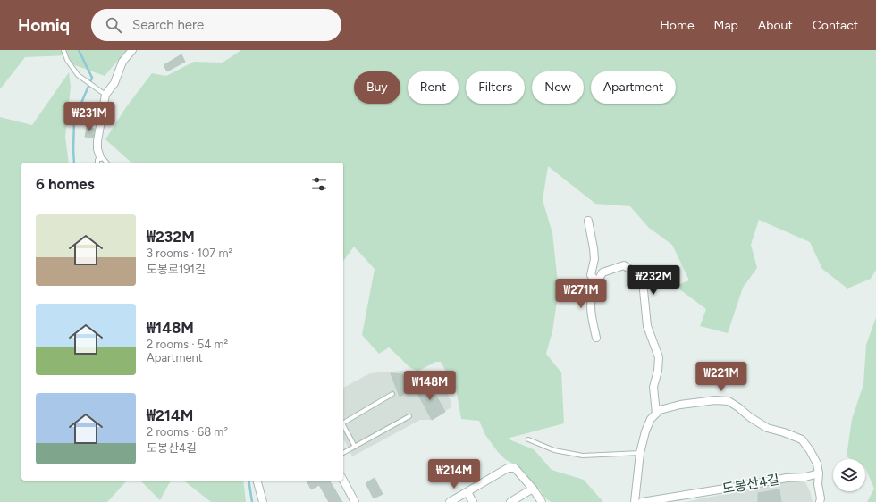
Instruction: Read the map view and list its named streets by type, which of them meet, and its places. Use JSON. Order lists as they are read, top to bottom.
{
  "streets": {
    "street": ["도봉산4길"]
  },
  "page": {
    "header": "Homiq",
    "search": "Search here",
    "nav": [
      "Home",
      "Map",
      "About",
      "Contact"
    ],
    "chip": [
      "Buy",
      "Rent",
      "Filters",
      "New",
      "Apartment"
    ],
    "price": [
      "₩231M",
      "₩232M",
      "₩271M",
      "₩221M",
      "₩148M",
      "₩214M"
    ],
    "heading": "6 homes",
    "list": [
      {
        "name": "₩232M",
        "note": "3 rooms · 107 m² · 도봉로191길"
      },
      {
        "name": "₩148M",
        "note": "2 rooms · 54 m² · Apartment"
      },
      {
        "name": "₩214M",
        "note": "2 rooms · 68 m² · 도봉산4길"
      }
    ]
  }
}
